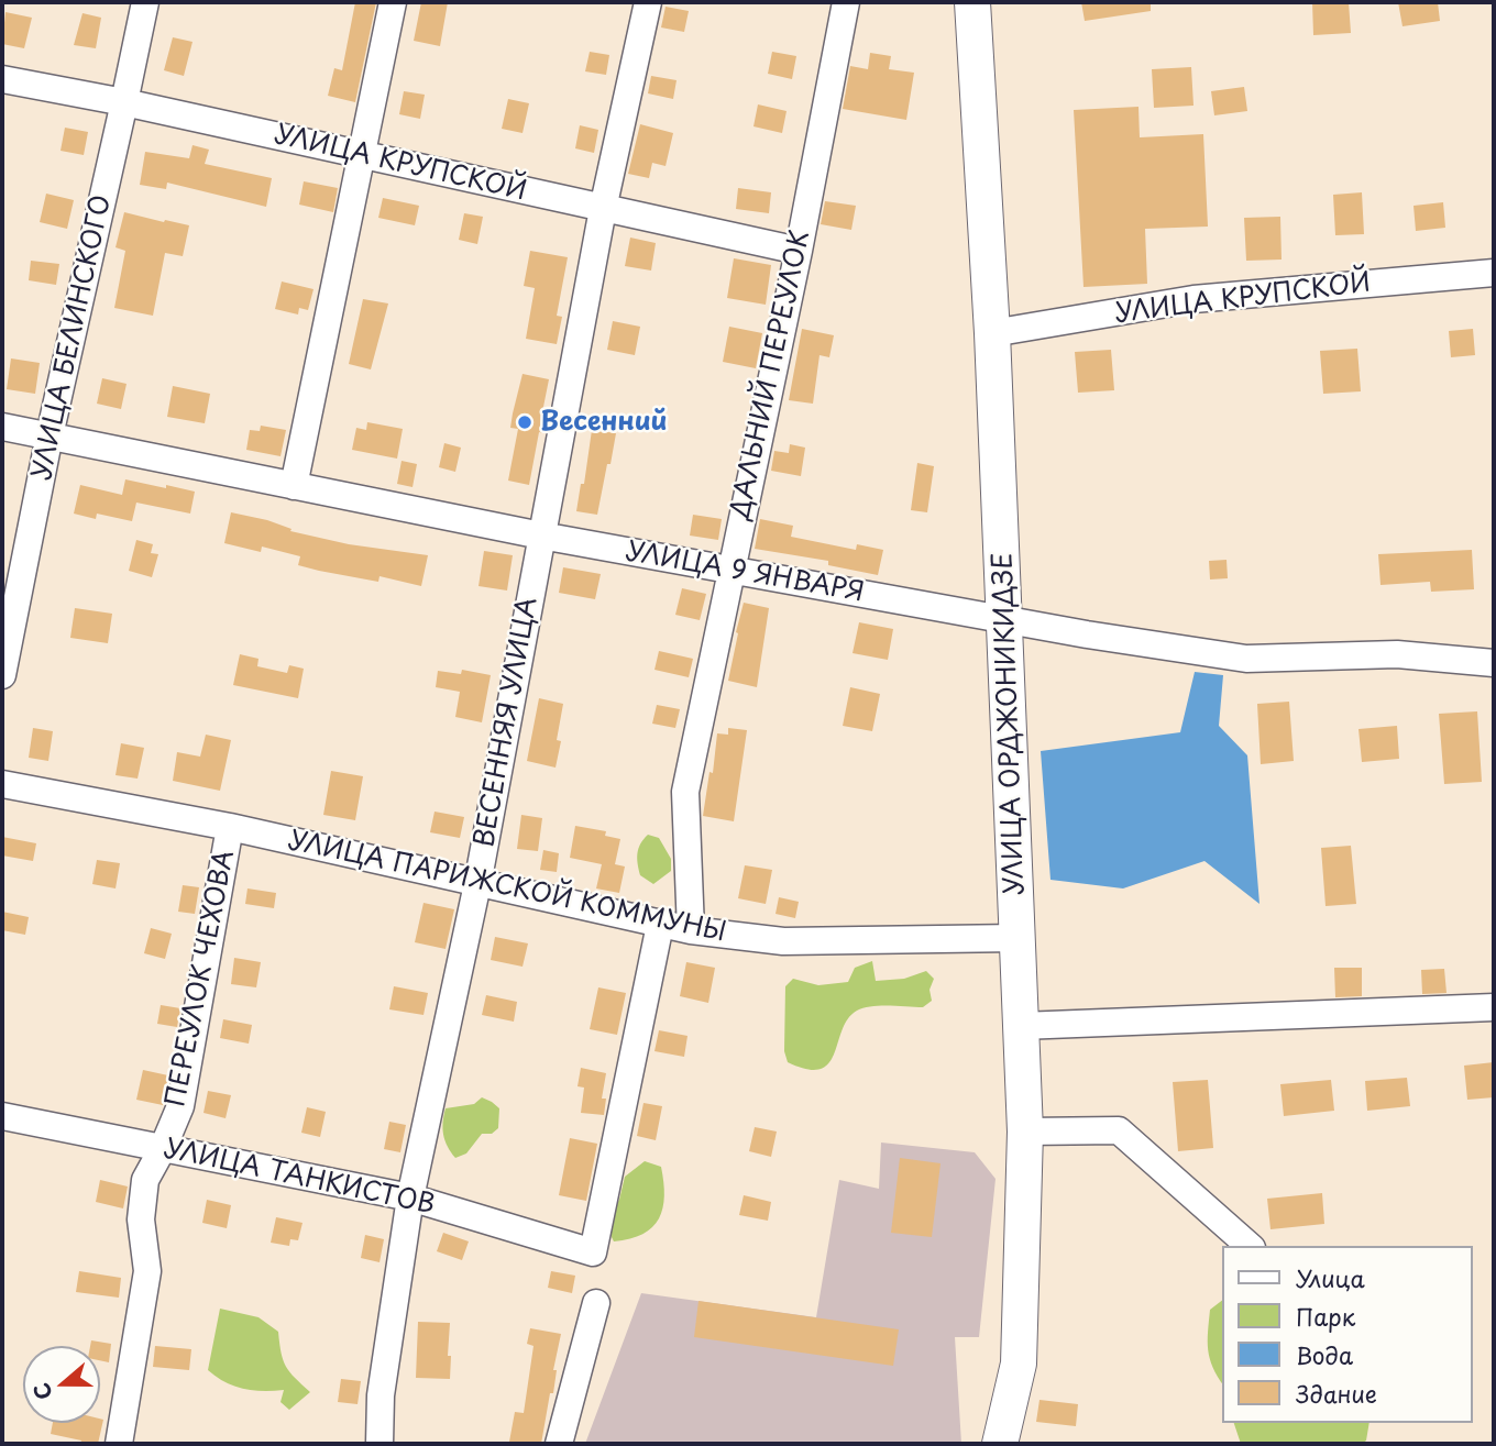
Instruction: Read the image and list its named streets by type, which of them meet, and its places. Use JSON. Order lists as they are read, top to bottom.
{
  "streets": {
    "main road": ["УЛИЦА ОРДЖОНИКИДЗЕ"],
    "street": [
      "УЛИЦА КРУПСКОЙ",
      "УЛИЦА БЕЛИНСКОГО",
      "ДАЛЬНИЙ ПЕРЕУЛОК",
      "УЛИЦА 9 ЯНВАРЯ",
      "ВЕСЕННЯЯ УЛИЦА",
      "УЛИЦА ПАРИЖСКОЙ КОММУНЫ",
      "ПЕРЕУЛОК ЧЕХОВА",
      "УЛИЦА ТАНКИСТОВ"
    ]
  },
  "crossings": [
    ["УЛИЦА КРУПСКОЙ", "УЛИЦА БЕЛИНСКОГО"],
    ["УЛИЦА КРУПСКОЙ", "ДАЛЬНИЙ ПЕРЕУЛОК"],
    ["УЛИЦА КРУПСКОЙ", "ВЕСЕННЯЯ УЛИЦА"],
    ["УЛИЦА КРУПСКОЙ", "УЛИЦА ОРДЖОНИКИДЗЕ"],
    ["УЛИЦА БЕЛИНСКОГО", "УЛИЦА 9 ЯНВАРЯ"],
    ["ДАЛЬНИЙ ПЕРЕУЛОК", "УЛИЦА 9 ЯНВАРЯ"],
    ["ДАЛЬНИЙ ПЕРЕУЛОК", "УЛИЦА ПАРИЖСКОЙ КОММУНЫ"],
    ["УЛИЦА 9 ЯНВАРЯ", "ВЕСЕННЯЯ УЛИЦА"],
    ["УЛИЦА 9 ЯНВАРЯ", "УЛИЦА ОРДЖОНИКИДЗЕ"],
    ["ВЕСЕННЯЯ УЛИЦА", "УЛИЦА ПАРИЖСКОЙ КОММУНЫ"],
    ["ВЕСЕННЯЯ УЛИЦА", "УЛИЦА ТАНКИСТОВ"],
    ["УЛИЦА ОРДЖОНИКИДЗЕ", "УЛИЦА ПАРИЖСКОЙ КОММУНЫ"],
    ["УЛИЦА ПАРИЖСКОЙ КОММУНЫ", "ПЕРЕУЛОК ЧЕХОВА"],
    ["УЛИЦА ПАРИЖСКОЙ КОММУНЫ", "УЛИЦА ТАНКИСТОВ"],
    ["ПЕРЕУЛОК ЧЕХОВА", "УЛИЦА ТАНКИСТОВ"]
  ],
  "places": ["Весенний"],
  "legend": [
    "Улица",
    "Парк",
    "Вода",
    "Здание"
  ],
  "north": "left"
}
